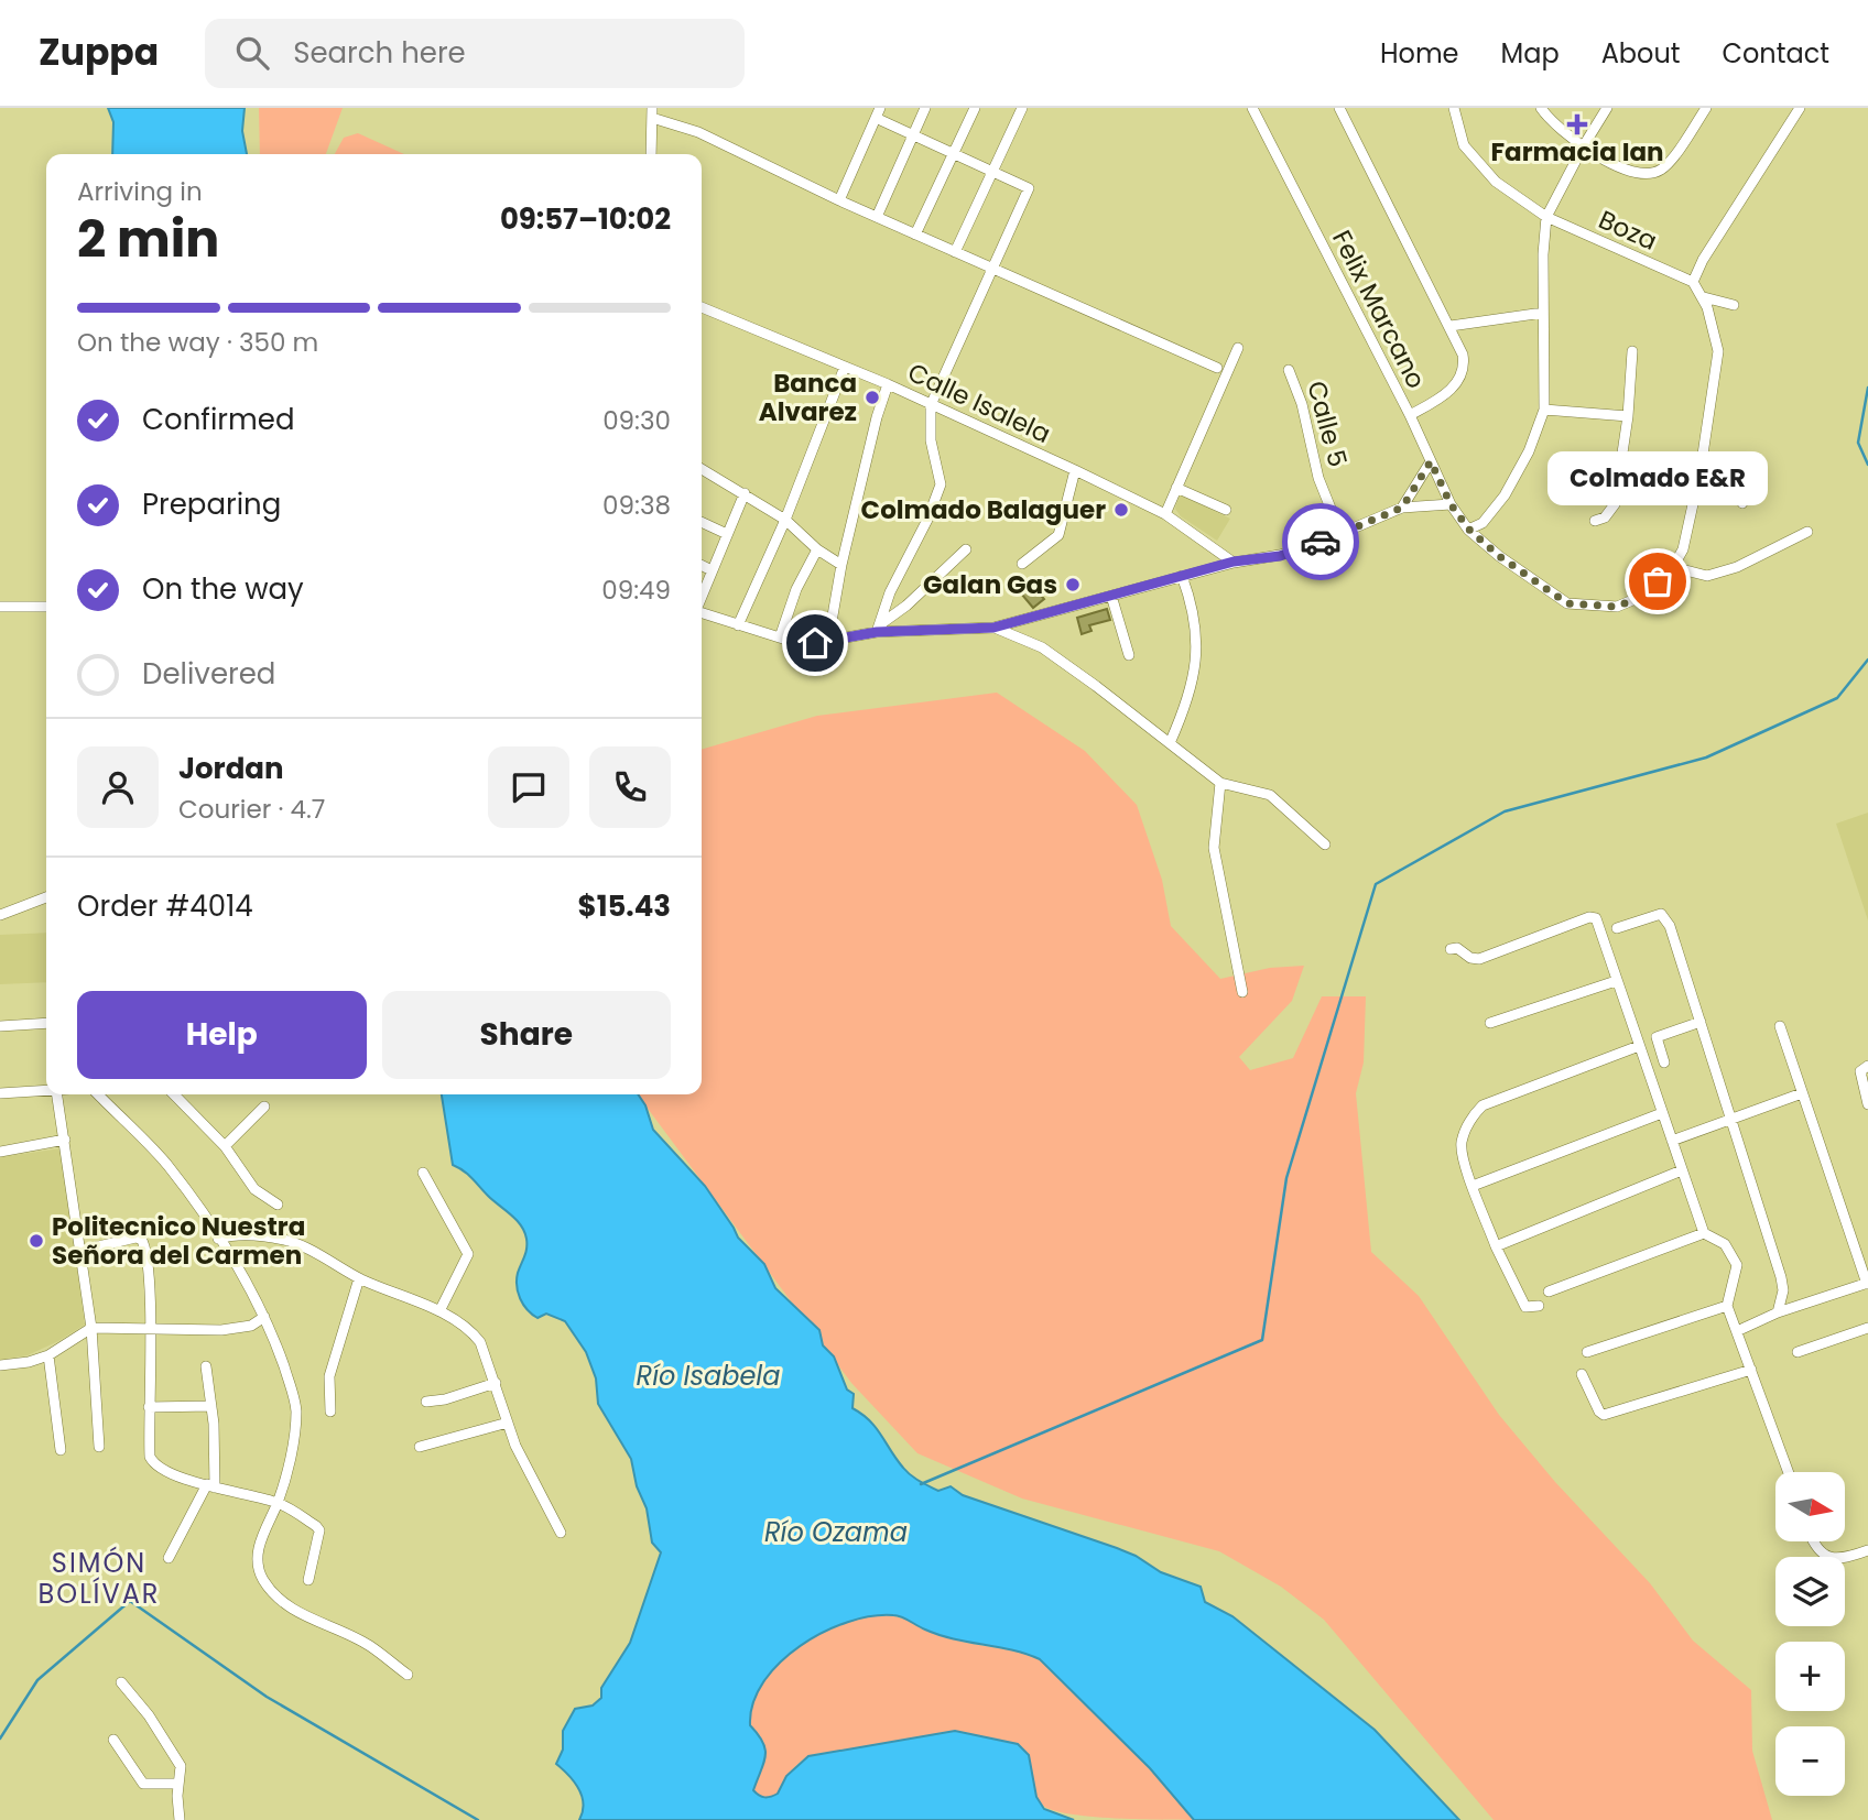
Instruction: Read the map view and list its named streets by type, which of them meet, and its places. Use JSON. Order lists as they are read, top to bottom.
{
  "streets": {
    "street": [
      "Boza",
      "Felix Marcano",
      "Calle Isalela",
      "Calle 5"
    ]
  },
  "districts": ["SIMÓN BOLÍVAR"],
  "water": ["Río Isabela", "Río Ozama"],
  "places": {
    "health": ["Farmacia Ian"],
    "other": [
      "Banca Alvarez",
      "Colmado Balaguer",
      "Colmado E&R",
      "Galan Gas",
      "Politecnico Nuestra Señora del Carmen"
    ]
  },
  "north": "right",
  "page": {
    "header": "Zuppa",
    "search": "Search here",
    "nav": [
      "Home",
      "Map",
      "About",
      "Contact"
    ],
    "heading": ["2 min", "Arriving in", "09:57–10:02"],
    "panel": [
      "Jordan",
      "Courier · 4.7",
      "Order #4014",
      "$15.43"
    ],
    "bar": "On the way · 350 m",
    "list": [
      ["Confirmed", "09:30"],
      ["Preparing", "09:38"],
      ["On the way", "09:49"],
      "Delivered"
    ],
    "bubble": "Colmado E&R",
    "buttons": ["Help", "Share"],
    "map_buttons": ["+", "−"]
  }
}
